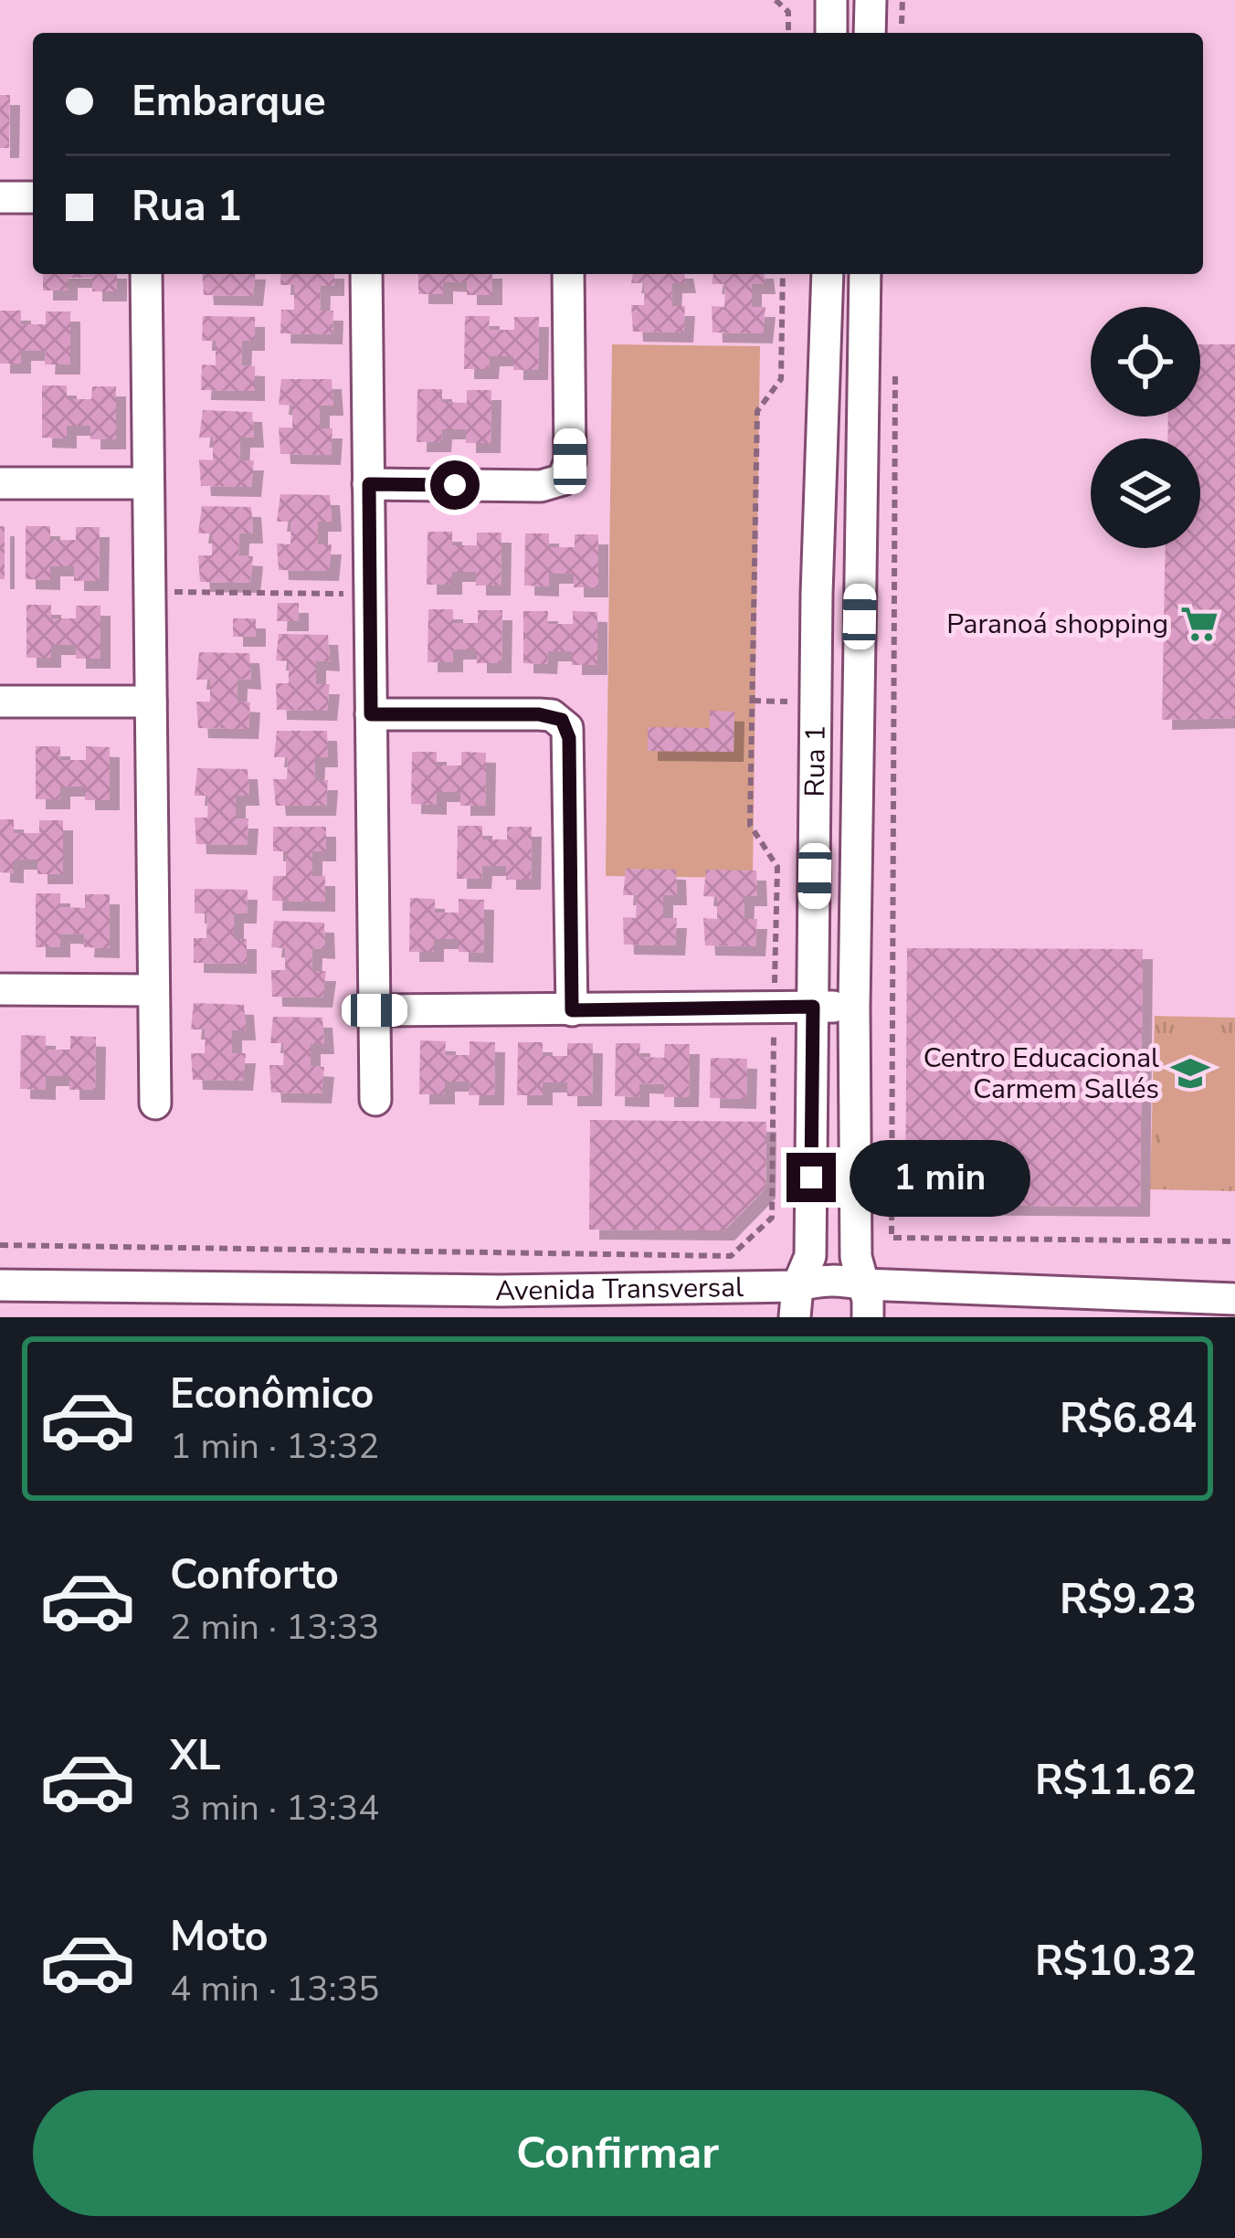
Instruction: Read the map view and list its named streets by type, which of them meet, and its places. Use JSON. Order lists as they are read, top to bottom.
{
  "streets": {
    "street": ["Rua 1", "Avenida Transversal"]
  },
  "crossings": [
    ["Rua 1", "Avenida Transversal"]
  ],
  "places": {
    "supermarket": ["Paranoá shopping"],
    "school or university": ["Centro Educacional Carmem Sallés"]
  },
  "page": {
    "banner": ["Embarque", "Rua 1"],
    "bubble": "1 min",
    "list": [
      {
        "name": "Econômico",
        "note": "1 min · 13:32",
        "value": "R$6.84"
      },
      {
        "name": "Conforto",
        "note": "2 min · 13:33",
        "value": "R$9.23"
      },
      {
        "name": "XL",
        "note": "3 min · 13:34",
        "value": "R$11.62"
      },
      {
        "name": "Moto",
        "note": "4 min · 13:35",
        "value": "R$10.32"
      }
    ],
    "buttons": "Confirmar"
  }
}
